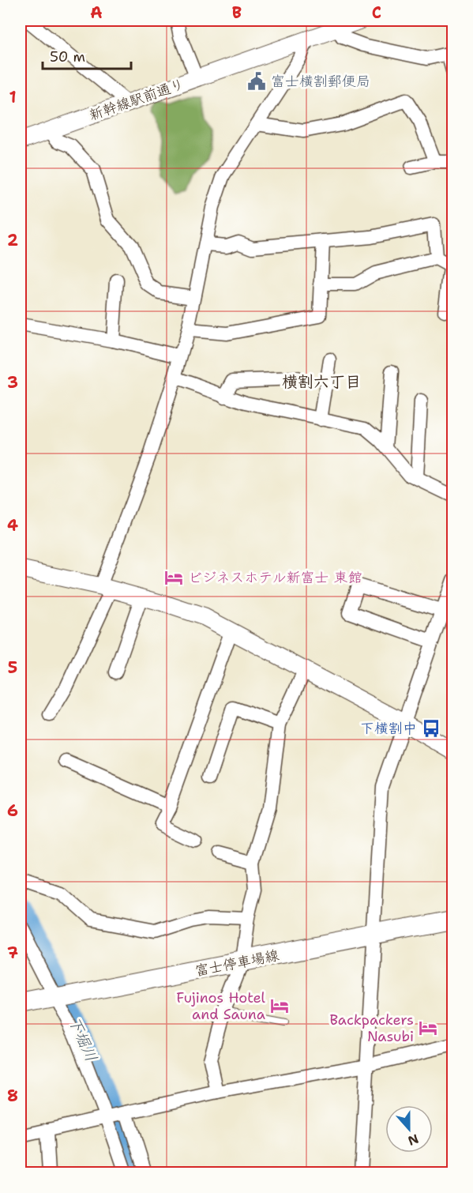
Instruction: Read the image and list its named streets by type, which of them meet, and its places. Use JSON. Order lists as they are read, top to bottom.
{
  "streets": {
    "main road": ["富士停車場線"],
    "street": ["新幹線駅前通り"]
  },
  "districts": ["横割六丁目"],
  "water": ["下堀川"],
  "places": {
    "public building": ["富士横割郵便局"],
    "hotel": ["ビジネスホテル新富士 東館", "Fujinos Hotel and Sauna", "Backpackers Nasubi"],
    "bus stop": ["下横割中"]
  },
  "scale_bar": "50 m",
  "north": "bottom",
  "grid": {
    "columns": ["A", "B", "C"],
    "rows": [
      "1",
      "2",
      "3",
      "4",
      "5",
      "6",
      "7",
      "8"
    ]
  }
}
